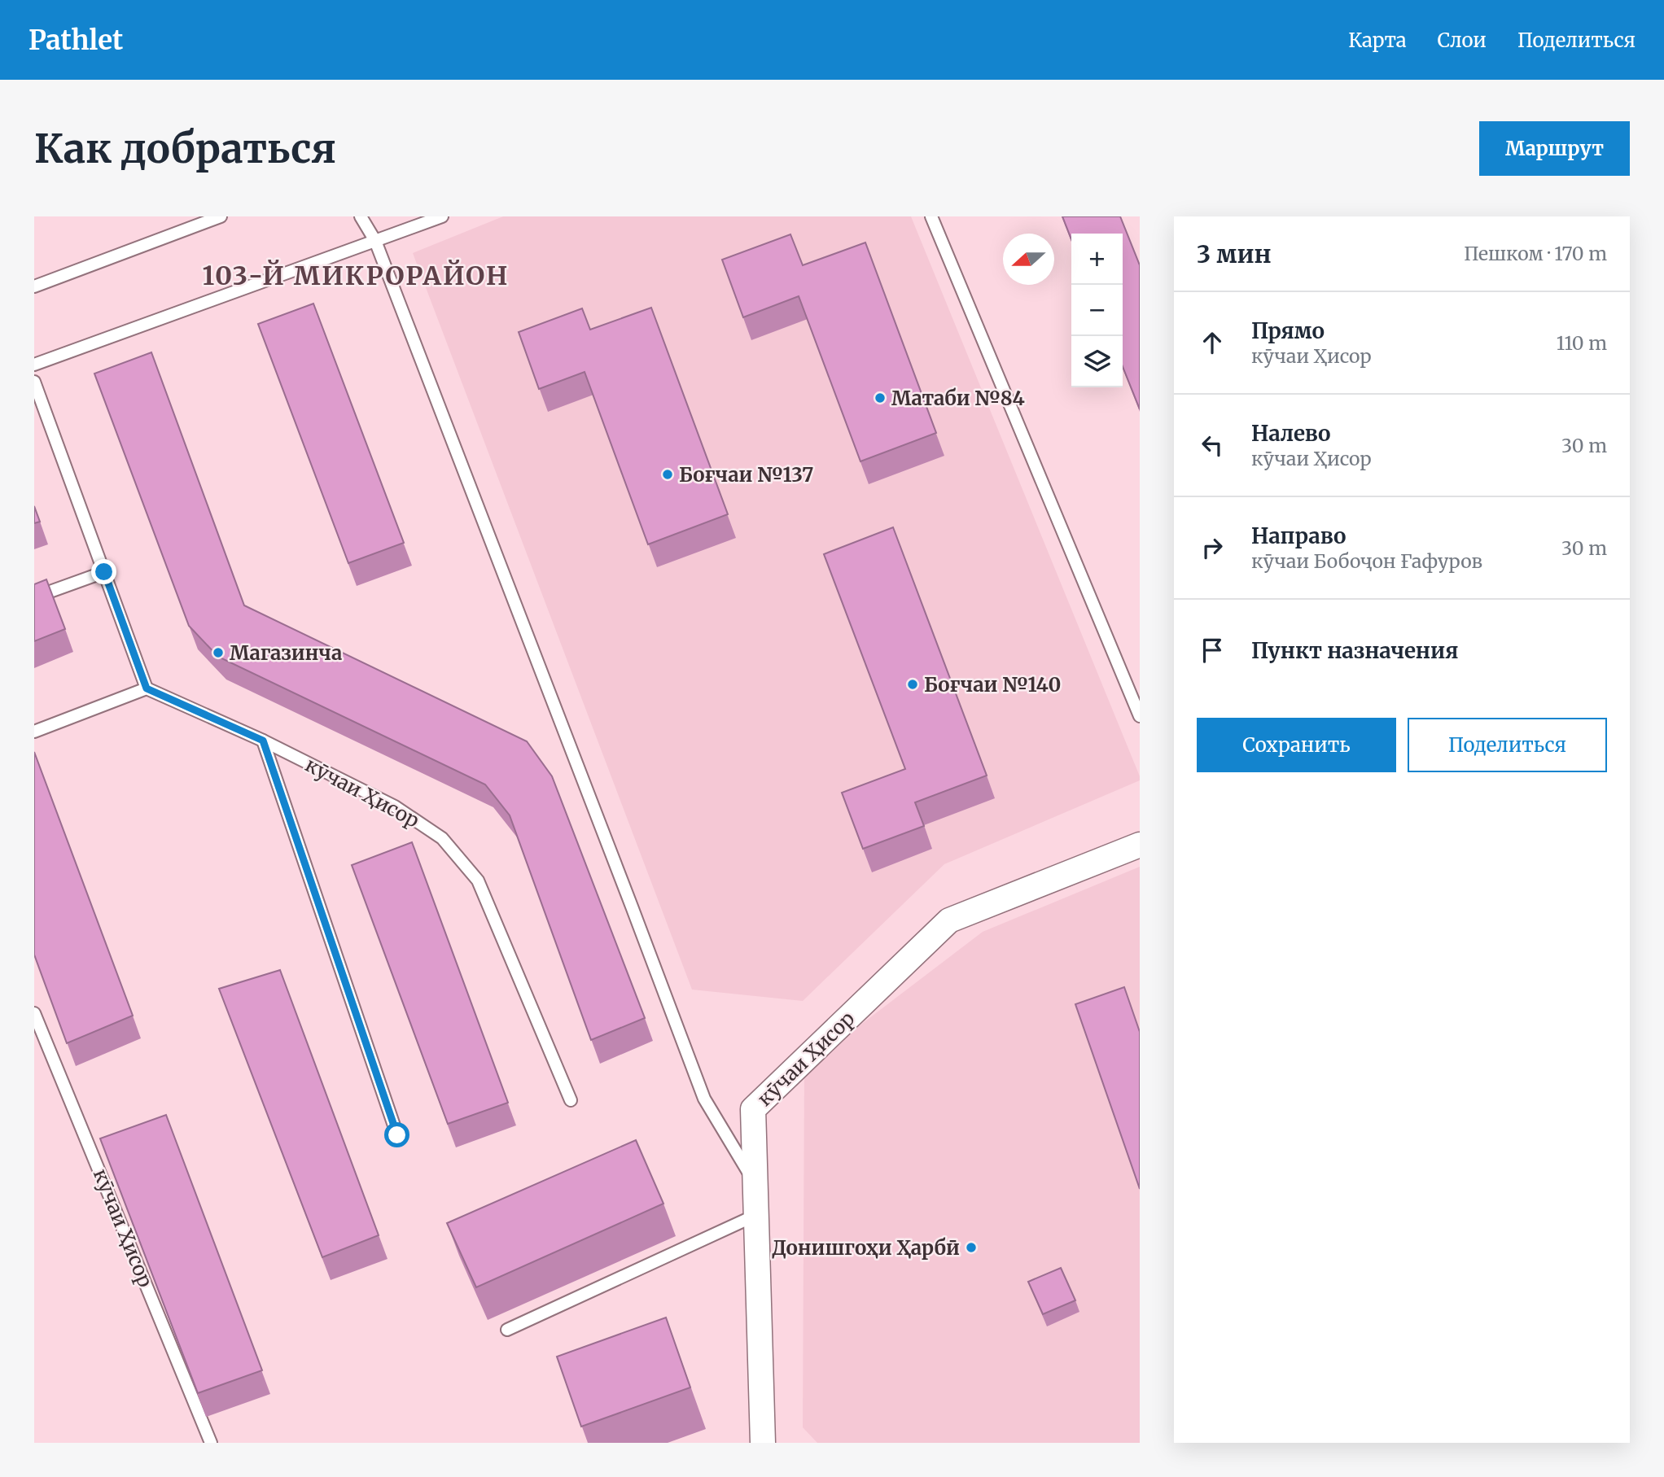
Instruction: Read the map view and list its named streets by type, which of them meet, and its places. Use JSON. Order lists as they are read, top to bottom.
{
  "streets": {
    "street": ["кӯчаи Ҳисор"]
  },
  "districts": ["103-Й МИКРОРАЙОН"],
  "places": [
    "Матаби №84",
    "Боғчаи №137",
    "Магазинча",
    "Боғчаи №140",
    "Донишгоҳи Ҳарбӣ"
  ],
  "north": "left",
  "page": {
    "header": "Pathlet",
    "nav": ["Карта", "Слои", "Поделиться"],
    "buttons": [
      "Маршрут",
      ["Сохранить", "Поделиться"]
    ],
    "title": "Как добраться",
    "heading": ["3 мин", "Пешком · 170 m"],
    "map_buttons": ["+", "−"],
    "list": [
      ["Прямо", "кӯчаи Ҳисор", "110 m"],
      ["Налево", "кӯчаи Ҳисор", "30 m"],
      ["Направо", "кӯчаи Бобоҷон Ғафуров", "30 m"],
      "Пункт назначения"
    ]
  }
}
